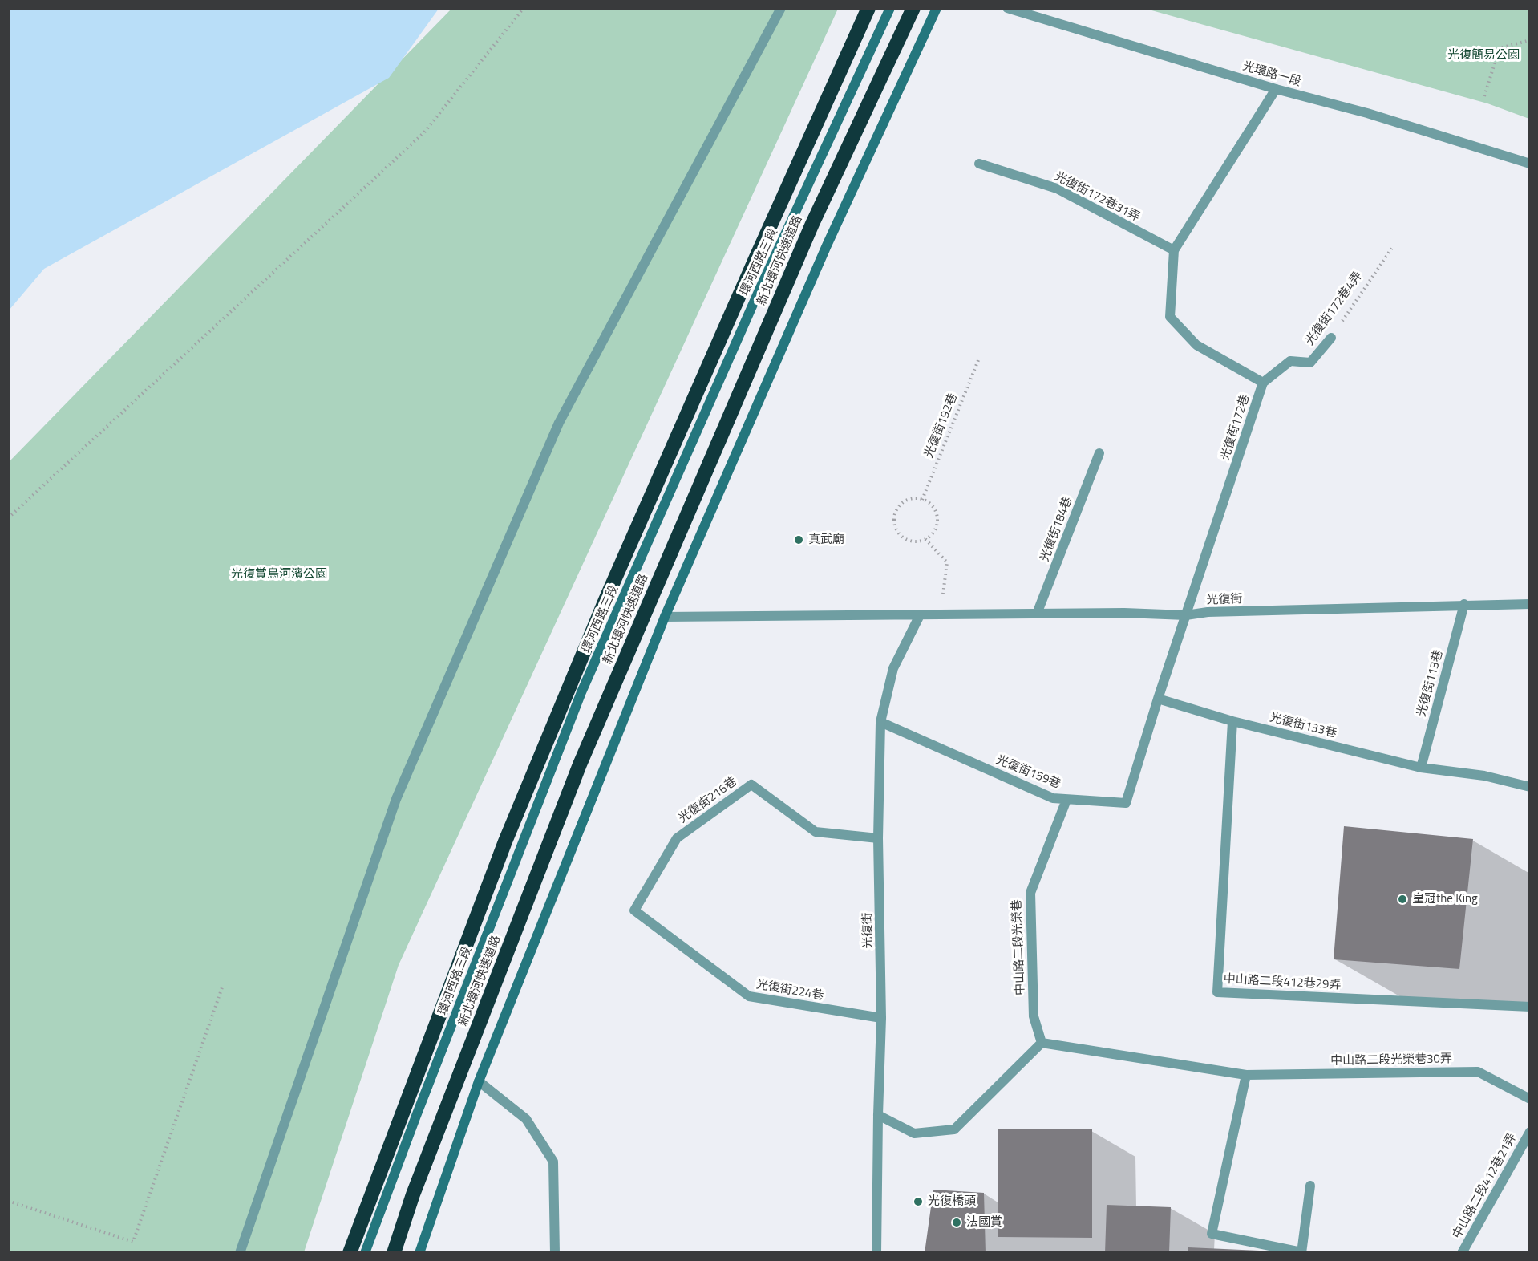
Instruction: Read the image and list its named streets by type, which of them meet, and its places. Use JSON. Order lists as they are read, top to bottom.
{
  "streets": {
    "highway": ["新北環河快速道路"],
    "main road": ["環河西路三段"],
    "street": [
      "光環路一段",
      "光復街172巷31弄",
      "光復街172巷4弄",
      "光復街172巷",
      "光復街184巷",
      "光復街",
      "光復街113巷",
      "光復街133巷",
      "光復街159巷",
      "光復街216巷",
      "中山路二段光榮巷",
      "中山路二段412巷29弄",
      "光復街224巷",
      "中山路二段光榮巷30弄",
      "中山路二段412巷21弄"
    ],
    "path": ["光復街192巷"]
  },
  "crossings": [
    ["光環路一段", "光復街172巷"],
    ["光復街172巷31弄", "光復街172巷"],
    ["光復街172巷4弄", "光復街172巷"],
    ["光復街172巷", "光復街"],
    ["光復街184巷", "光復街"],
    ["光復街", "光復街113巷"],
    ["光復街", "光復街159巷"],
    ["光復街", "光復街216巷"],
    ["光復街", "光復街224巷"],
    ["光復街113巷", "光復街133巷"],
    ["光復街133巷", "光復街159巷"],
    ["光復街133巷", "中山路二段412巷29弄"],
    ["光復街159巷", "中山路二段光榮巷"],
    ["光復街216巷", "光復街224巷"],
    ["中山路二段光榮巷", "中山路二段光榮巷30弄"]
  ],
  "parks": ["光復簡易公園", "光復賞鳥河濱公園"],
  "places": [
    "真武廟",
    "皇冠the King",
    "光復橋頭",
    "法國賞"
  ]
}
